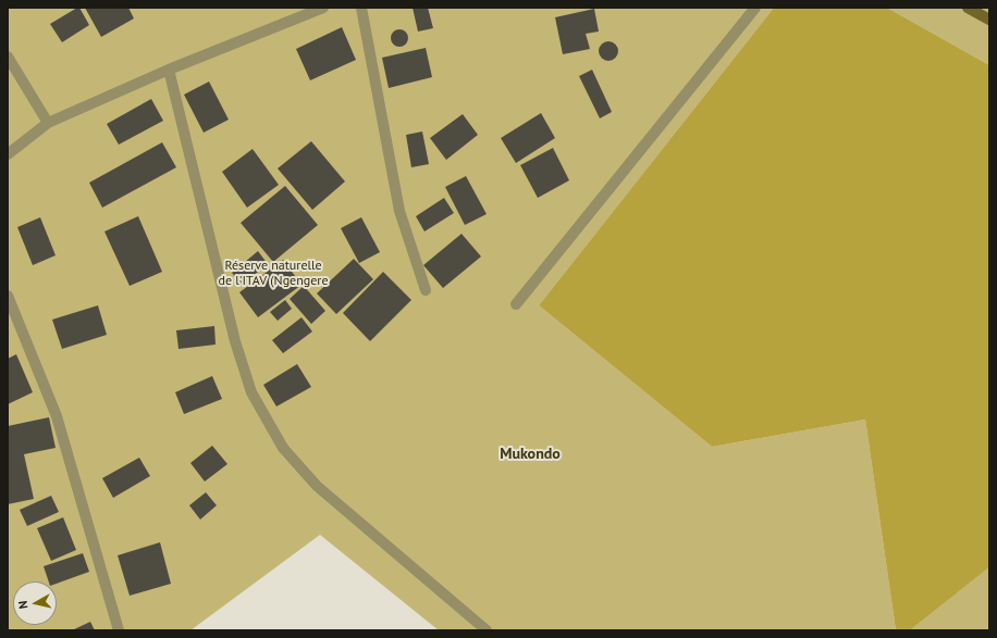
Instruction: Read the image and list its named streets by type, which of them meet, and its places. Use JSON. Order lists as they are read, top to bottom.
{
  "districts": ["Mukondo"],
  "parks": ["Réserve naturelle de l'ITAV (Ngengere"],
  "north": "left"
}
